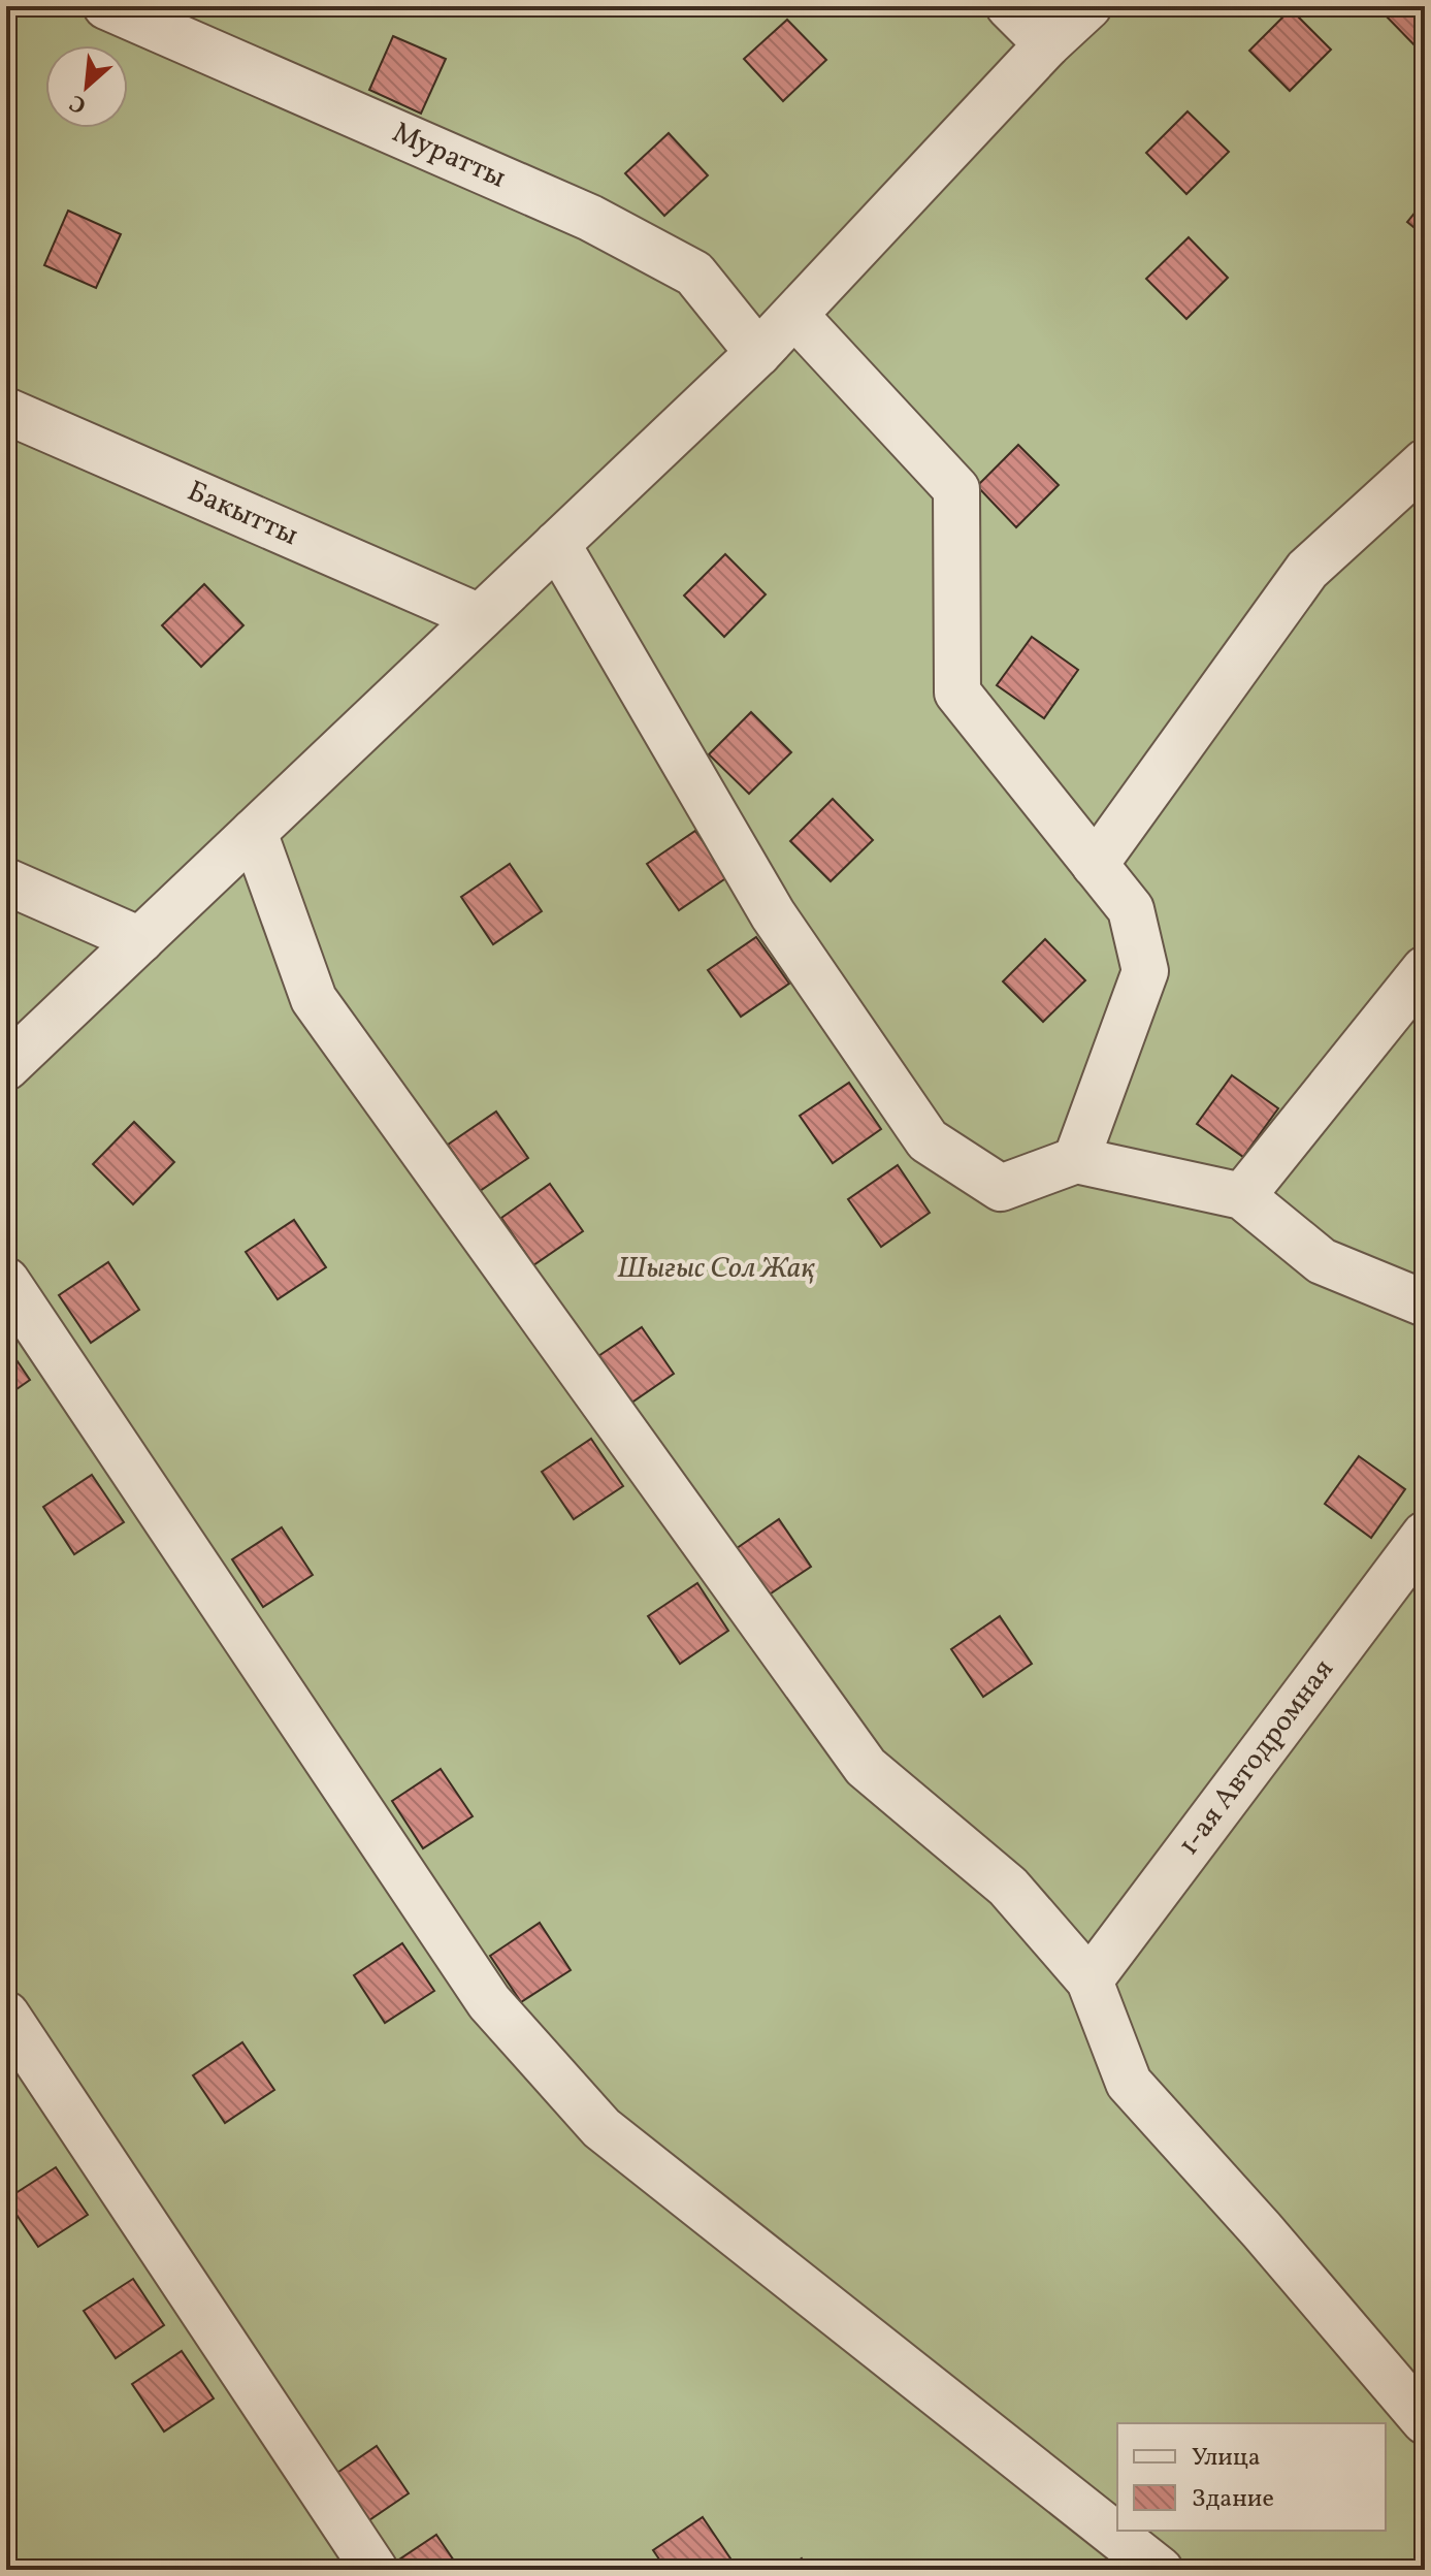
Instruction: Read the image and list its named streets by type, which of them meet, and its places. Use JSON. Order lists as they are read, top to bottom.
{
  "streets": {
    "street": ["Муратты", "Бакытты", "1-ая Автодромная"]
  },
  "parks": ["Шығыс Сол Жақ"],
  "legend": ["Улица", "Здание"],
  "north": "bottom left"
}
